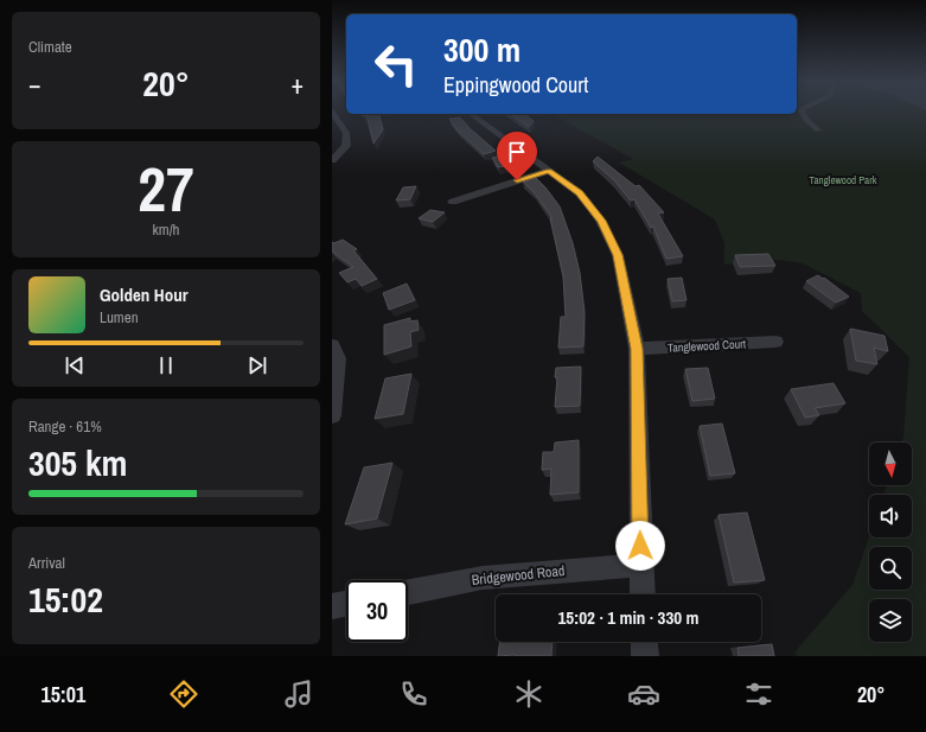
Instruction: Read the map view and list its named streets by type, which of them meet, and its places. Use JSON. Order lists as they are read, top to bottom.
{
  "streets": {
    "street": ["Tanglewood Court", "Bridgewood Road"]
  },
  "parks": ["Tanglewood Park"],
  "north": "bottom",
  "page": {
    "tile": [
      "Climate",
      ["27", "km/h"],
      ["Range · 61%", "305 km"],
      ["Arrival", "15:02"]
    ],
    "turn": ["300 m", "Eppingwood Court"],
    "heat": ["−", "20°", "+"],
    "song": ["Golden Hour", "Lumen"],
    "limit": "30",
    "trip": "15:02 · 1 min · 330 m",
    "tabs": ["15:01", "20°"]
  }
}
